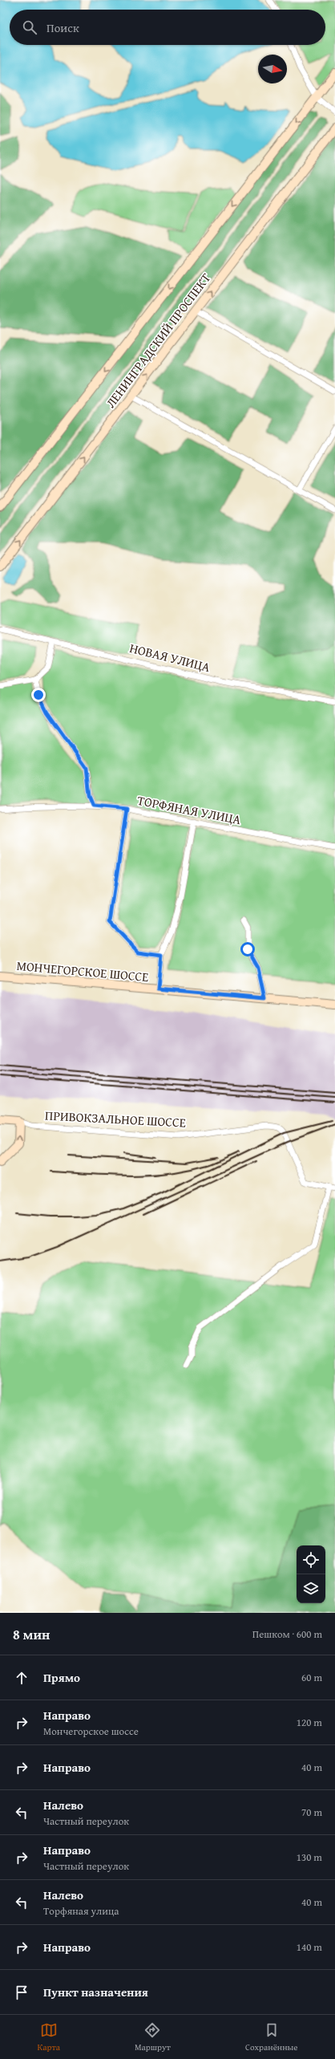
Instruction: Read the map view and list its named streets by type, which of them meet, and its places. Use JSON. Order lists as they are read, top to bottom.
{
  "streets": {
    "street": [
      "ЛЕНИНГРАДСКИЙ ПРОСПЕКТ",
      "НОВАЯ УЛИЦА",
      "ТОРФЯНАЯ УЛИЦА",
      "МОНЧЕГОРСКОЕ ШОССЕ",
      "ПРИВОКЗАЛЬНОЕ ШОССЕ"
    ]
  },
  "north": "right",
  "page": {
    "search": "Поиск",
    "heading": ["8 мин", "Пешком · 600 m"],
    "list": [
      ["Прямо", "60 m"],
      ["Направо", "Мончегорское шоссе", "120 m"],
      ["Направо", "40 m"],
      ["Налево", "Частный переулок", "70 m"],
      ["Направо", "Частный переулок", "130 m"],
      ["Налево", "Торфяная улица", "40 m"],
      ["Направо", "140 m"],
      "Пункт назначения"
    ],
    "nav": ["Карта", "Маршрут", "Сохранённые"]
  }
}
